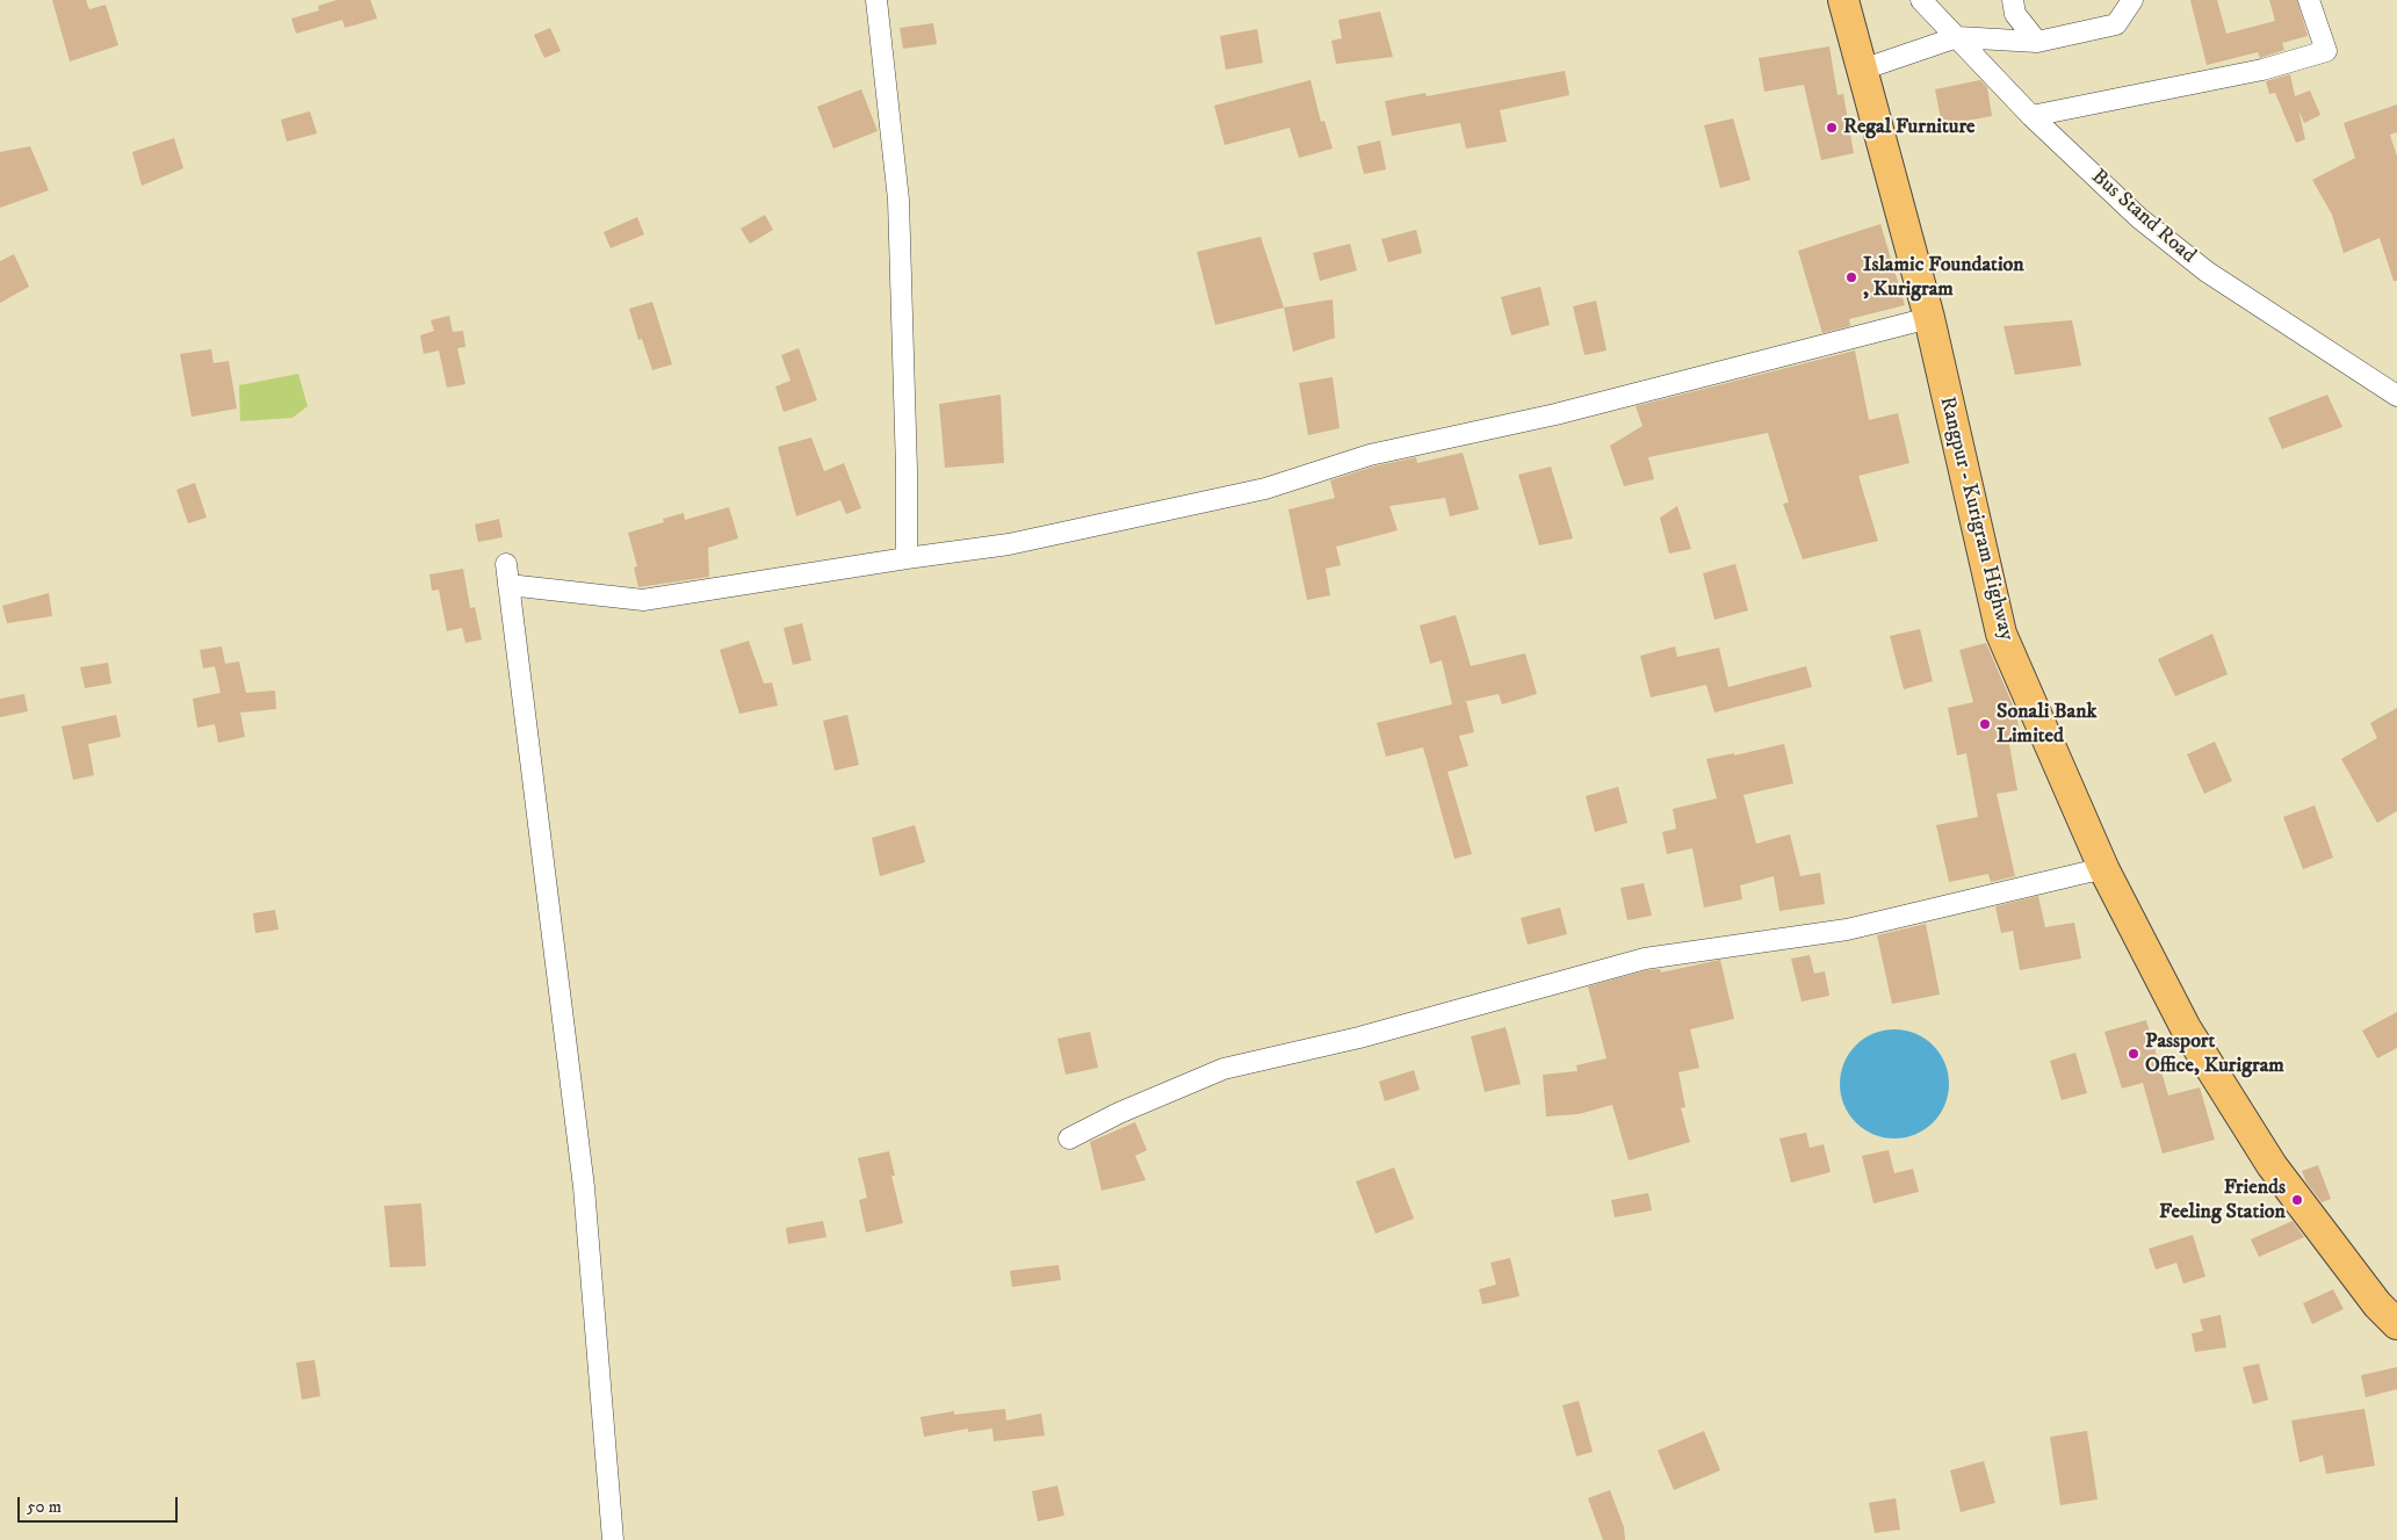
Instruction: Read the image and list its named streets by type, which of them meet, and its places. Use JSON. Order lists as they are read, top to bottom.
{
  "streets": {
    "highway": ["Rangpur - Kurigram Highway"],
    "street": ["Bus Stand Road"]
  },
  "places": [
    "Regal Furniture",
    "Islamic Foundation , Kurigram",
    "Sonali Bank Limited",
    "Passport Office, Kurigram",
    "Friends Feeling Station"
  ],
  "scale_bar": "50 m"
}
